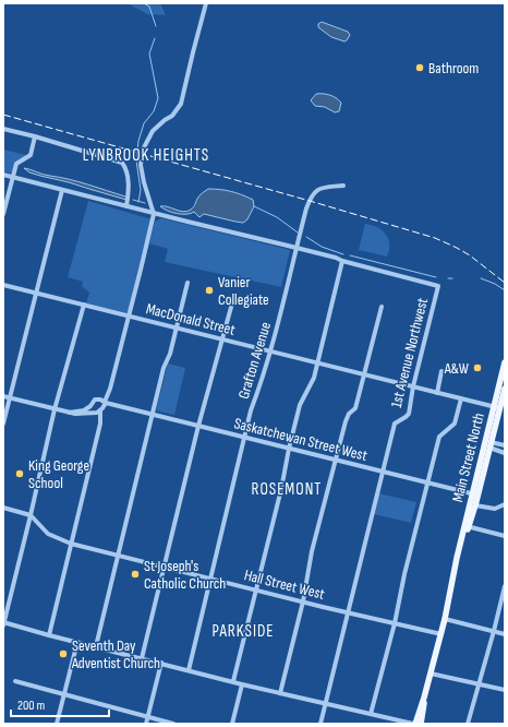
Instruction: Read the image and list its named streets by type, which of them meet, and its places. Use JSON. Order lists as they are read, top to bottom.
{
  "streets": {
    "main road": ["Main Street North"],
    "street": [
      "MacDonald Street",
      "1st Avenue Northwest",
      "Grafton Avenue",
      "Saskatchewan Street West",
      "Hall Street West"
    ]
  },
  "crossings": [
    ["MacDonald Street", "1st Avenue Northwest"],
    ["MacDonald Street", "Grafton Avenue"],
    ["MacDonald Street", "Main Street North"],
    ["1st Avenue Northwest", "Saskatchewan Street West"],
    ["1st Avenue Northwest", "Hall Street West"],
    ["Grafton Avenue", "Saskatchewan Street West"],
    ["Grafton Avenue", "Hall Street West"],
    ["Saskatchewan Street West", "Main Street North"],
    ["Main Street North", "Hall Street West"]
  ],
  "districts": ["LYNBROOK HEIGHTS", "ROSEMONT", "PARKSIDE"],
  "places": [
    "Bathroom",
    "Vanier Collegiate",
    "A&W",
    "King George School",
    "St Joseph's Catholic Church",
    "Seventh Day Adventist Church"
  ],
  "scale_bar": "200 m"
}
